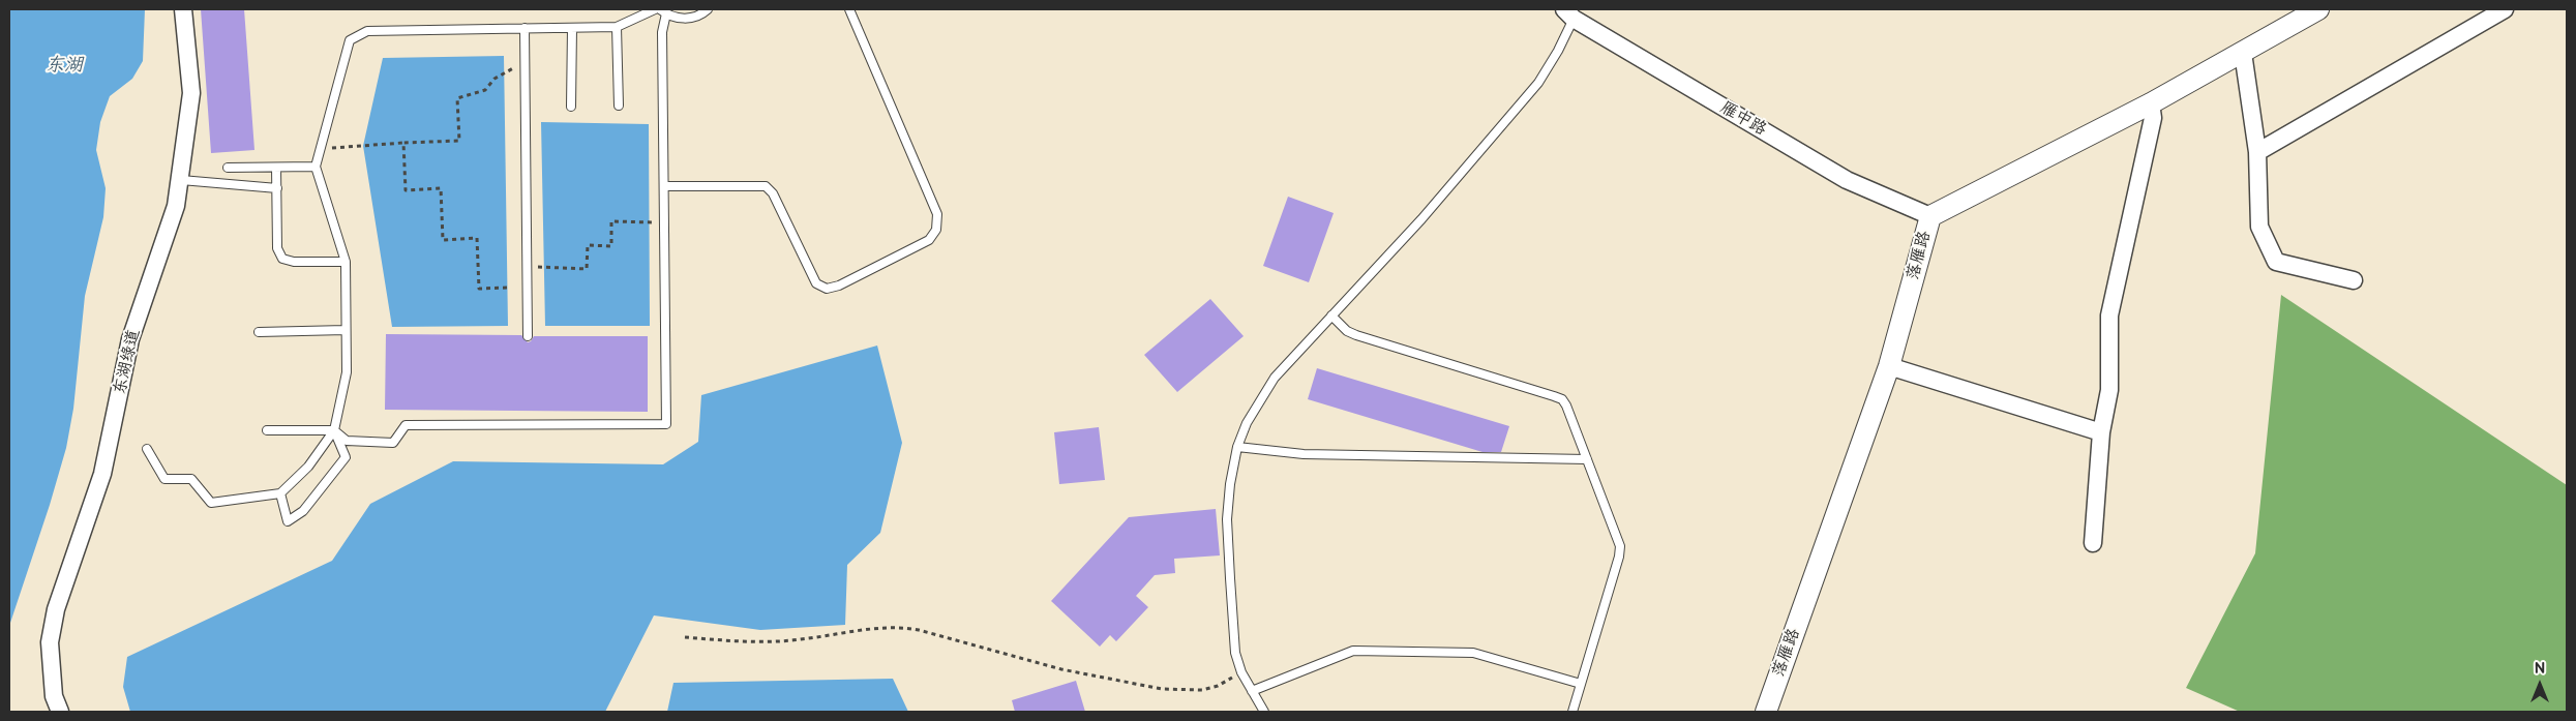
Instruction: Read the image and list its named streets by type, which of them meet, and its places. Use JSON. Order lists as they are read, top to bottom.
{
  "streets": {
    "street": ["雁中路", "落雁路", "东湖绿道"]
  },
  "crossings": [
    ["雁中路", "落雁路"]
  ],
  "water": ["东湖"],
  "north": "top"
}
